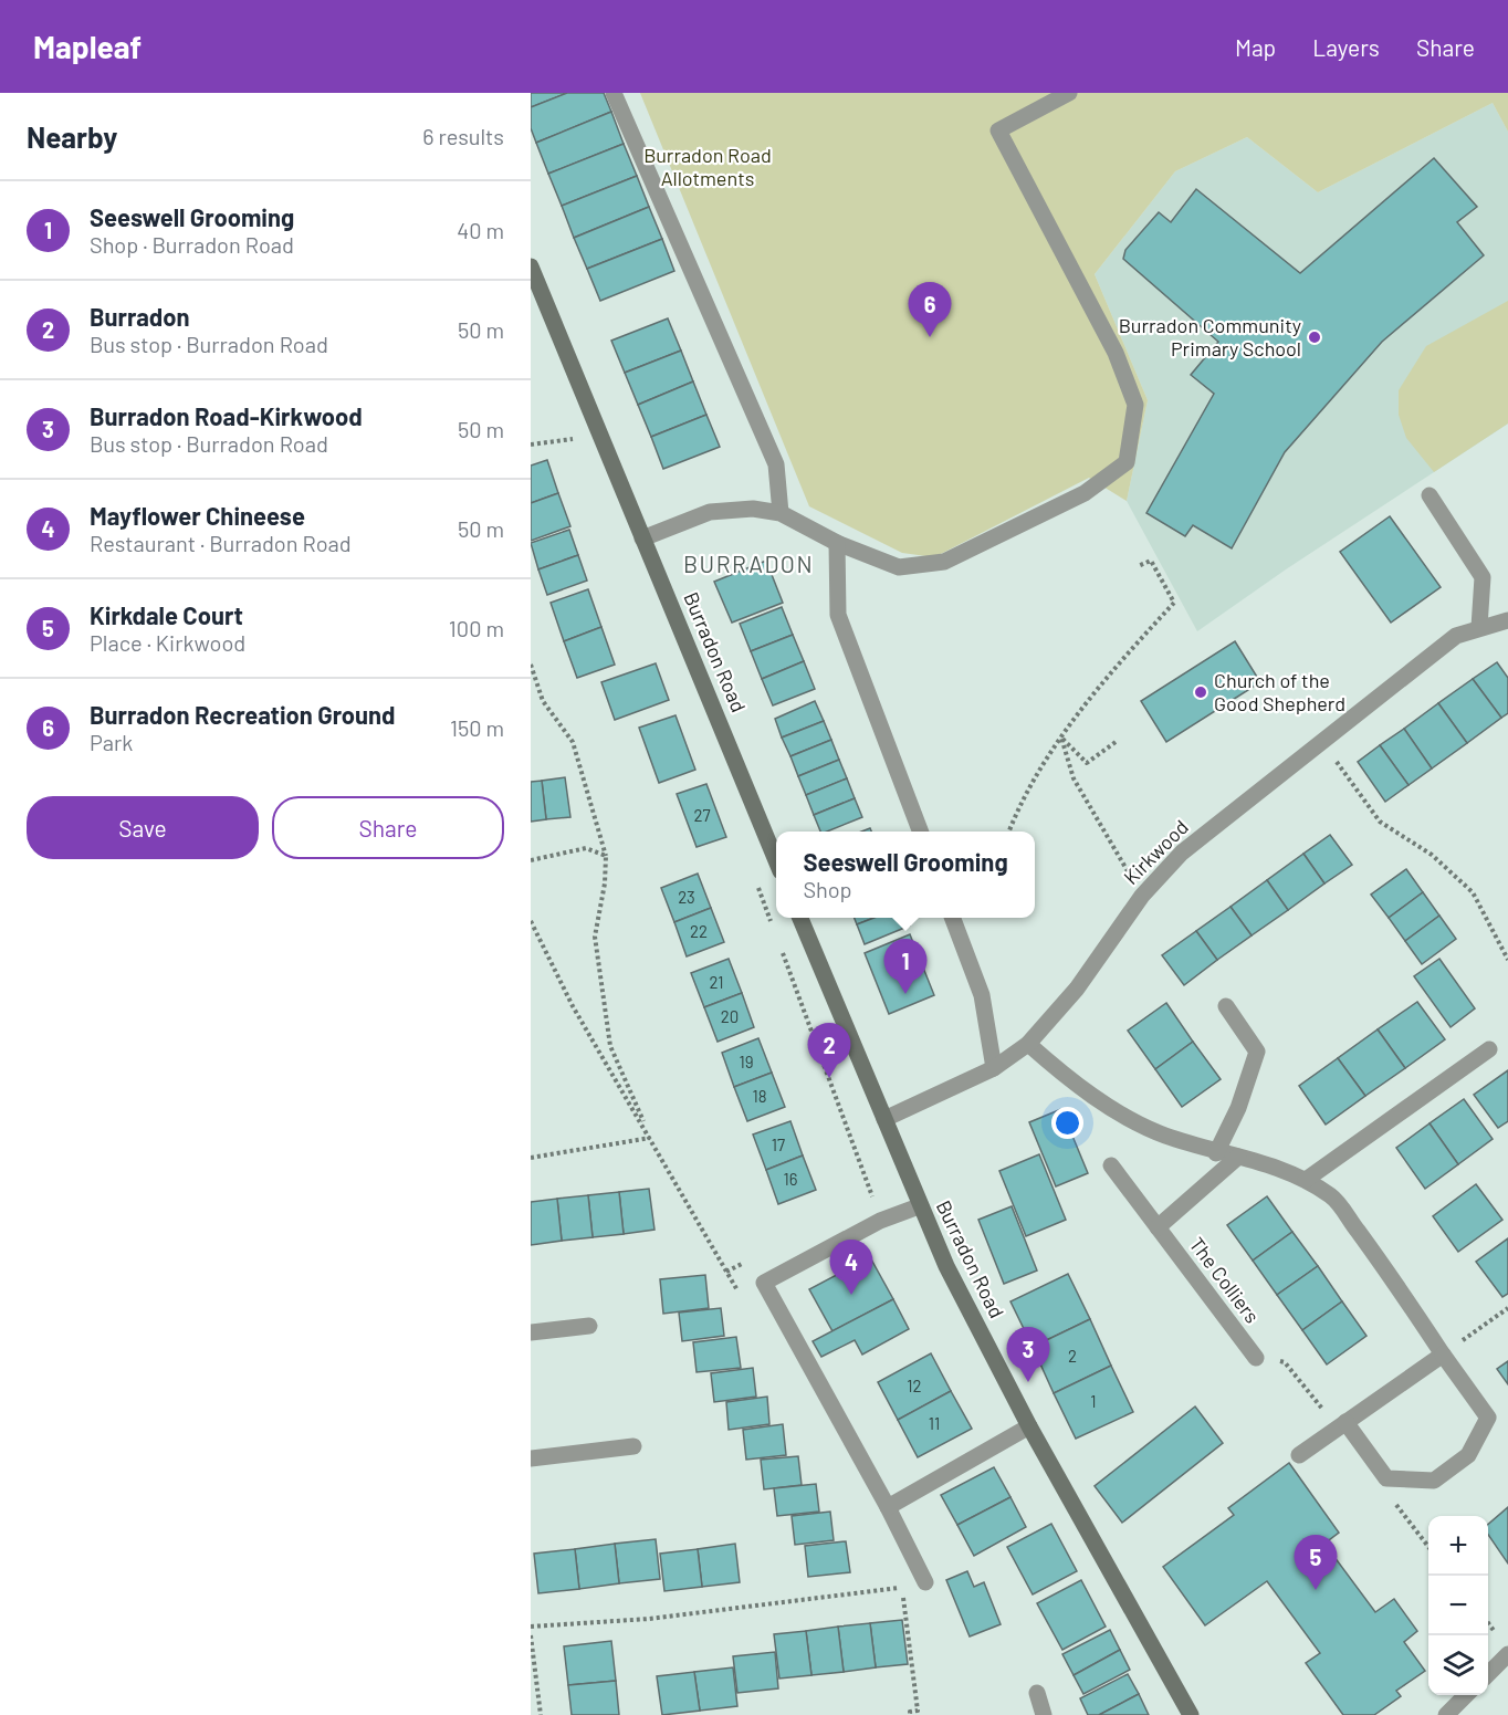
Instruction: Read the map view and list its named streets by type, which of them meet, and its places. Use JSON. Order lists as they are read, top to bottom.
{
  "streets": {
    "main road": ["Burradon Road"],
    "street": ["Kirkwood", "The Colliers"]
  },
  "crossings": [
    ["Burradon Road", "Kirkwood"]
  ],
  "districts": ["BURRADON"],
  "parks": ["Burradon Road Allotments"],
  "places": ["Burradon Community Primary School", "Church of the Good Shepherd"],
  "house_numbers": [
    "27",
    "23",
    "22",
    "21",
    "20",
    "19",
    "18",
    "17",
    "16",
    "2",
    "12",
    "1",
    "11"
  ],
  "page": {
    "header": "Mapleaf",
    "nav": ["Map", "Layers", "Share"],
    "heading": ["Nearby", "6 results"],
    "list": [
      {
        "mark": "1",
        "name": "Seeswell Grooming",
        "note": "Shop · Burradon Road",
        "value": "40 m"
      },
      {
        "mark": "2",
        "name": "Burradon",
        "note": "Bus stop · Burradon Road",
        "value": "50 m"
      },
      {
        "mark": "3",
        "name": "Burradon Road-Kirkwood",
        "note": "Bus stop · Burradon Road",
        "value": "50 m"
      },
      {
        "mark": "4",
        "name": "Mayflower Chineese",
        "note": "Restaurant · Burradon Road",
        "value": "50 m"
      },
      {
        "mark": "5",
        "name": "Kirkdale Court",
        "note": "Place · Kirkwood",
        "value": "100 m"
      },
      {
        "mark": "6",
        "name": "Burradon Recreation Ground",
        "note": "Park",
        "value": "150 m"
      }
    ],
    "pins": [
      "6",
      "1",
      "2",
      "4",
      "3",
      "5"
    ],
    "buttons": ["Save", "Share"],
    "popup": ["Seeswell Grooming", "Shop"],
    "map_buttons": ["+", "−"]
  }
}
